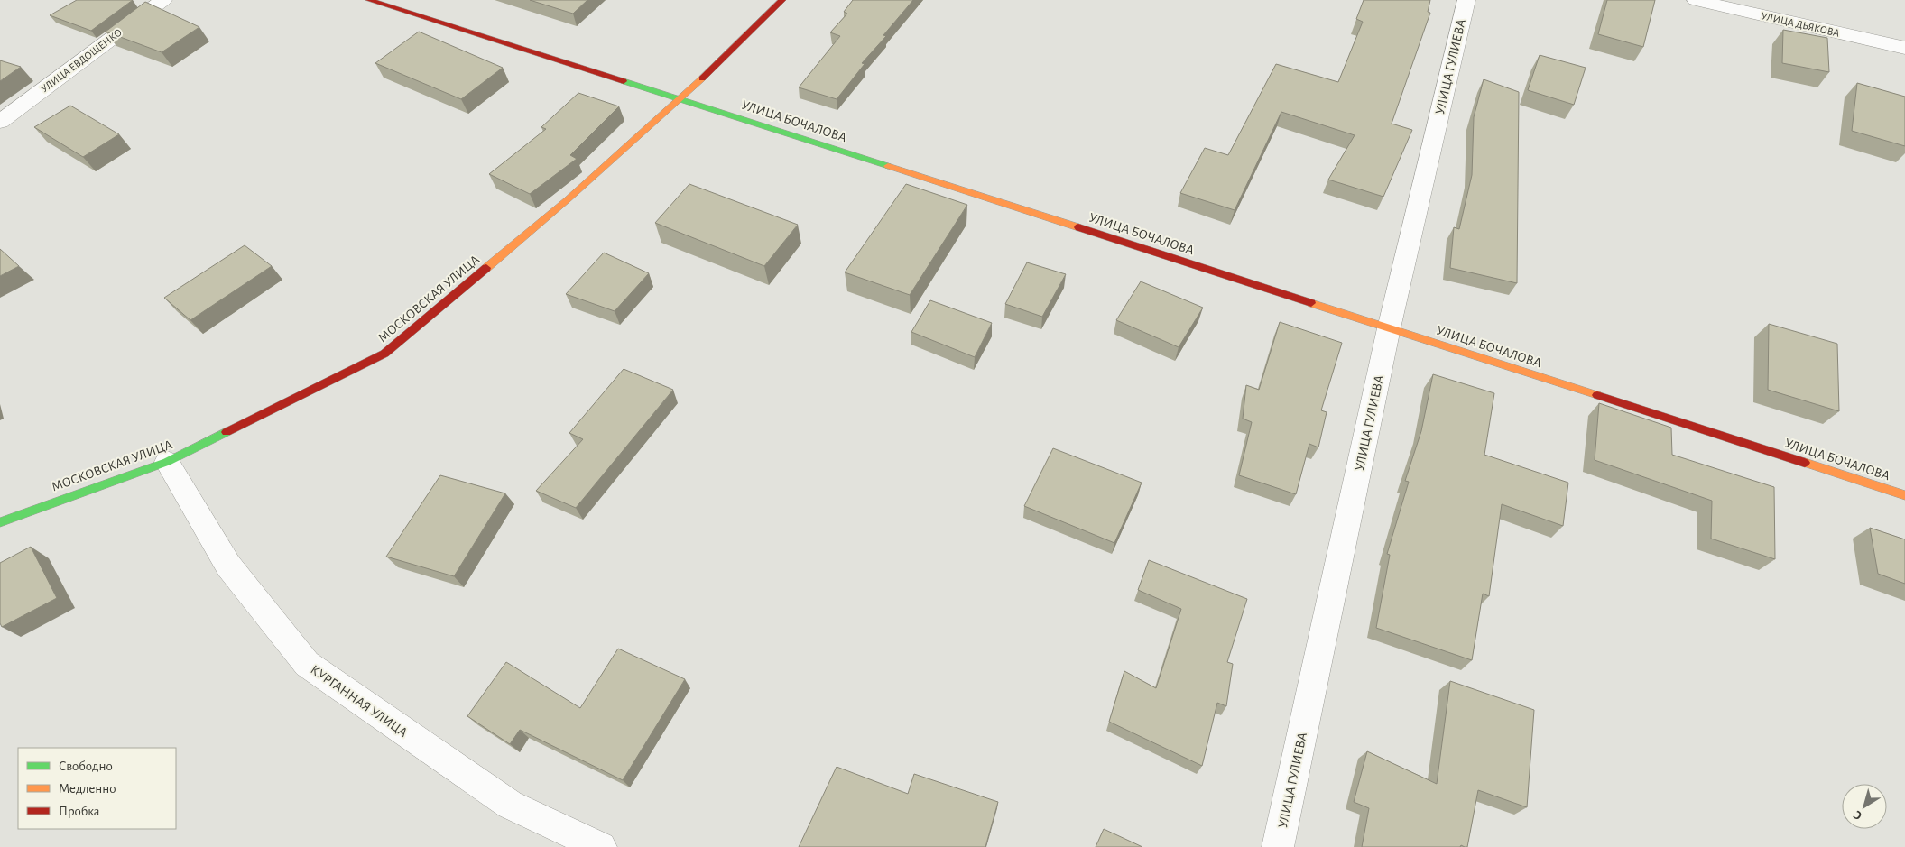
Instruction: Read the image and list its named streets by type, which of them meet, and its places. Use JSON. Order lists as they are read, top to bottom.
{
  "streets": {
    "street": [
      "УЛИЦА ДЬЯКОВА",
      "УЛИЦА ЕВДОЩЕНКО",
      "УЛИЦА ГУЛИЕВА",
      "УЛИЦА БОЧАЛОВА",
      "МОСКОВСКАЯ УЛИЦА",
      "КУРГАННАЯ УЛИЦА"
    ]
  },
  "crossings": [
    ["УЛИЦА ГУЛИЕВА", "УЛИЦА БОЧАЛОВА"],
    ["УЛИЦА БОЧАЛОВА", "МОСКОВСКАЯ УЛИЦА"],
    ["МОСКОВСКАЯ УЛИЦА", "КУРГАННАЯ УЛИЦА"]
  ],
  "legend": ["Свободно", "Медленно", "Пробка"],
  "north": "bottom left"
}
